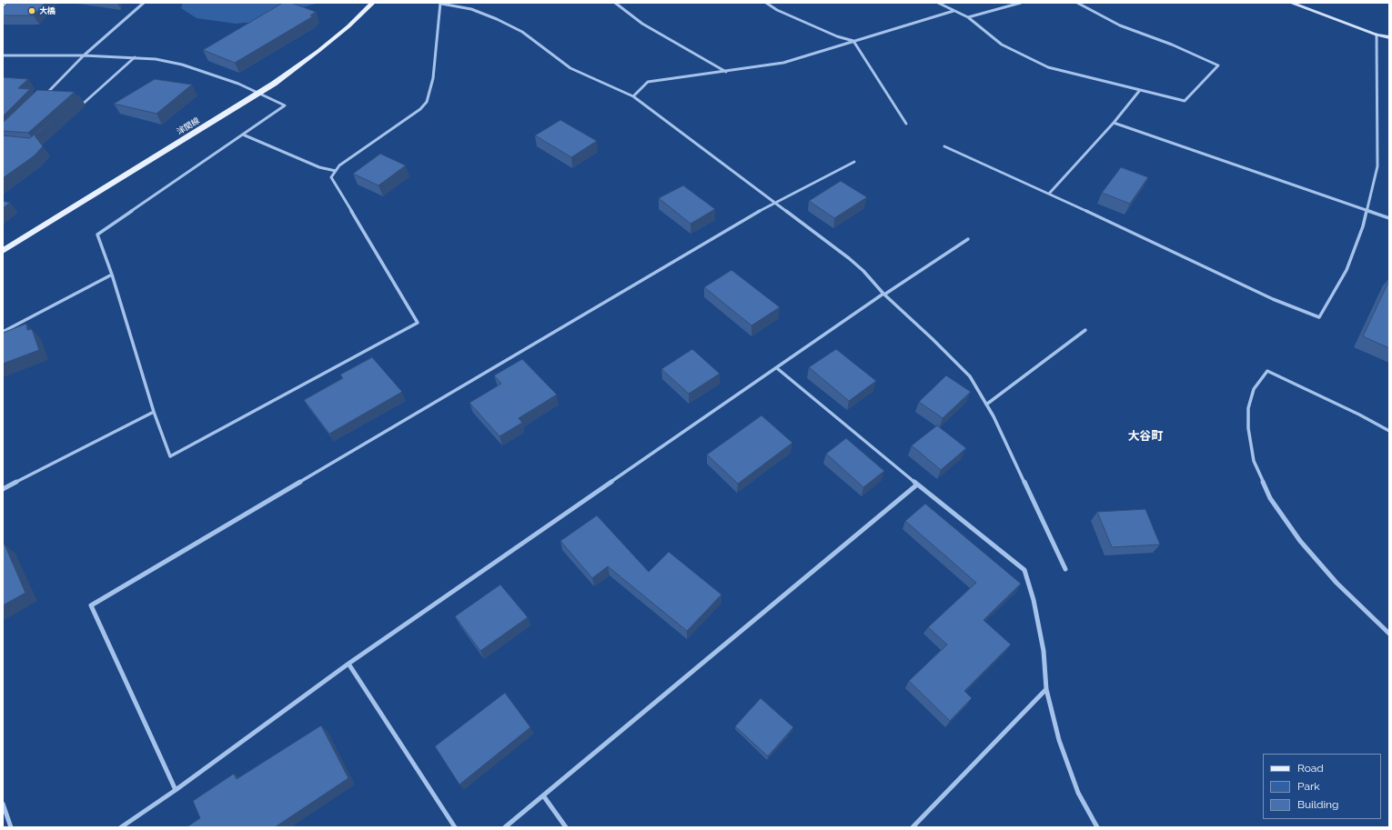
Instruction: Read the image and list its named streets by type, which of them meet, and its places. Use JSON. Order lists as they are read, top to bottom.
{
  "streets": {
    "main road": ["津関線"]
  },
  "districts": ["大谷町"],
  "places": ["大橋"],
  "legend": ["Road", "Park", "Building"]
}
